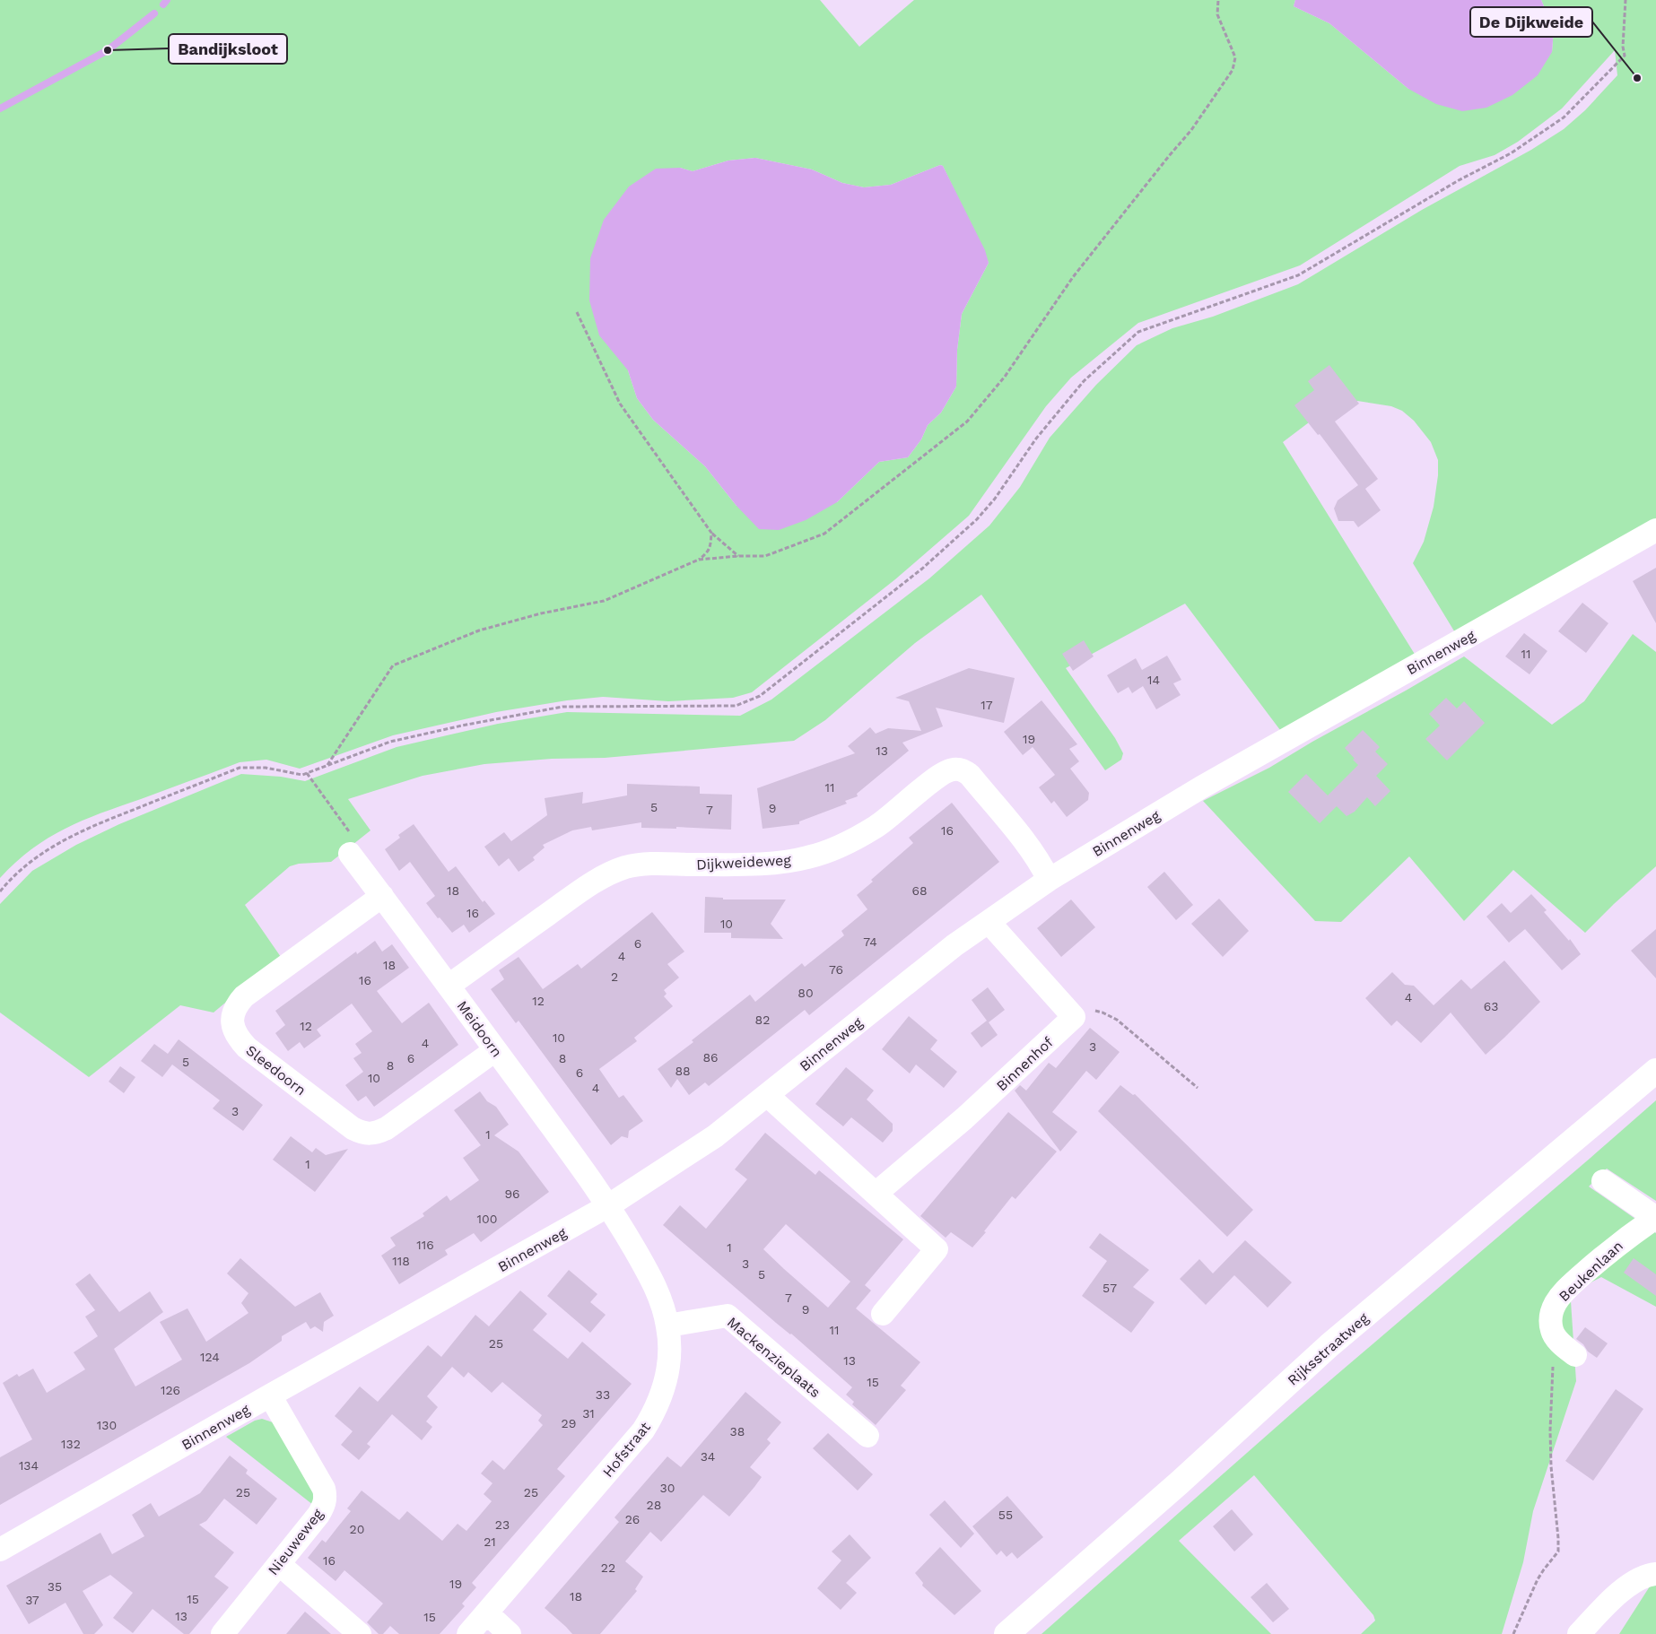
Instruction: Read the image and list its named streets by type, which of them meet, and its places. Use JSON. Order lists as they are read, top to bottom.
{
  "streets": {
    "main road": ["Rijksstraatweg"],
    "street": [
      "Binnenweg",
      "Dijkweideweg",
      "Meidoorn",
      "Binnenhof",
      "Sleedoorn",
      "Beukenlaan",
      "Mackenzieplaats",
      "Hofstraat",
      "Nieuweweg"
    ]
  },
  "crossings": [
    ["Binnenweg", "Dijkweideweg"],
    ["Binnenweg", "Meidoorn"],
    ["Binnenweg", "Hofstraat"],
    ["Binnenweg", "Nieuweweg"],
    ["Dijkweideweg", "Meidoorn"],
    ["Meidoorn", "Sleedoorn"],
    ["Meidoorn", "Hofstraat"],
    ["Mackenzieplaats", "Hofstraat"]
  ],
  "places": ["Bandijksloot", "De Dijkweide"],
  "house_numbers": [
    "11",
    "14",
    "17",
    "19",
    "13",
    "11",
    "5",
    "9",
    "7",
    "16",
    "18",
    "68",
    "16",
    "10",
    "74",
    "6",
    "4",
    "18",
    "76",
    "2",
    "16",
    "80",
    "4",
    "12",
    "63",
    "82",
    "12",
    "10",
    "4",
    "3",
    "86",
    "6",
    "8",
    "5",
    "8",
    "88",
    "6",
    "10",
    "4",
    "3",
    "1",
    "1",
    "96",
    "100",
    "116",
    "1",
    "118",
    "3",
    "5",
    "57",
    "7",
    "9",
    "11",
    "25",
    "124",
    "13",
    "15",
    "126",
    "33",
    "31",
    "29",
    "130",
    "38",
    "132",
    "34",
    "134",
    "30",
    "25",
    "25",
    "28",
    "55",
    "26",
    "23",
    "20",
    "21",
    "16",
    "22",
    "19",
    "35",
    "18",
    "15",
    "37",
    "13",
    "15"
  ]
}
